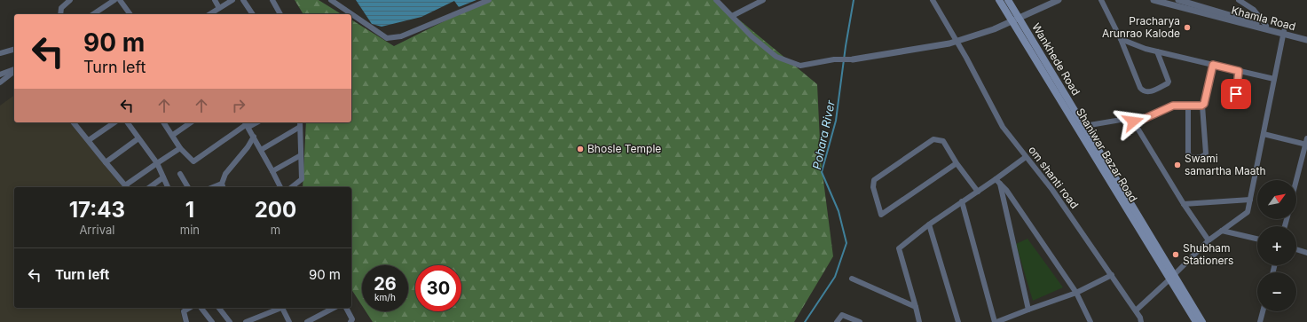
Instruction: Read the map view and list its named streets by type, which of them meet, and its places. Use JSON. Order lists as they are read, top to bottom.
{
  "streets": {
    "main road": ["Wankhede Road", "Shaniwar Bazar Road"],
    "street": ["Khamla Road", "om shanti road"]
  },
  "crossings": [
    ["Wankhede Road", "Shaniwar Bazar Road"]
  ],
  "water": ["Pohara River"],
  "places": [
    "Pracharya Arunrao Kalode",
    "Bhosle Temple",
    "Swami samartha Maath",
    "Shubham Stationers"
  ],
  "north": "top right",
  "page": {
    "turn": ["90 m", "Turn left"],
    "map_buttons": ["+", "−"],
    "eta": [
      "17:43",
      "Arrival",
      "1",
      "min",
      "200",
      "m"
    ],
    "list": [
      {
        "name": "Turn left",
        "value": "90 m"
      }
    ],
    "speed": "26 km/h",
    "limit": "30"
  }
}
